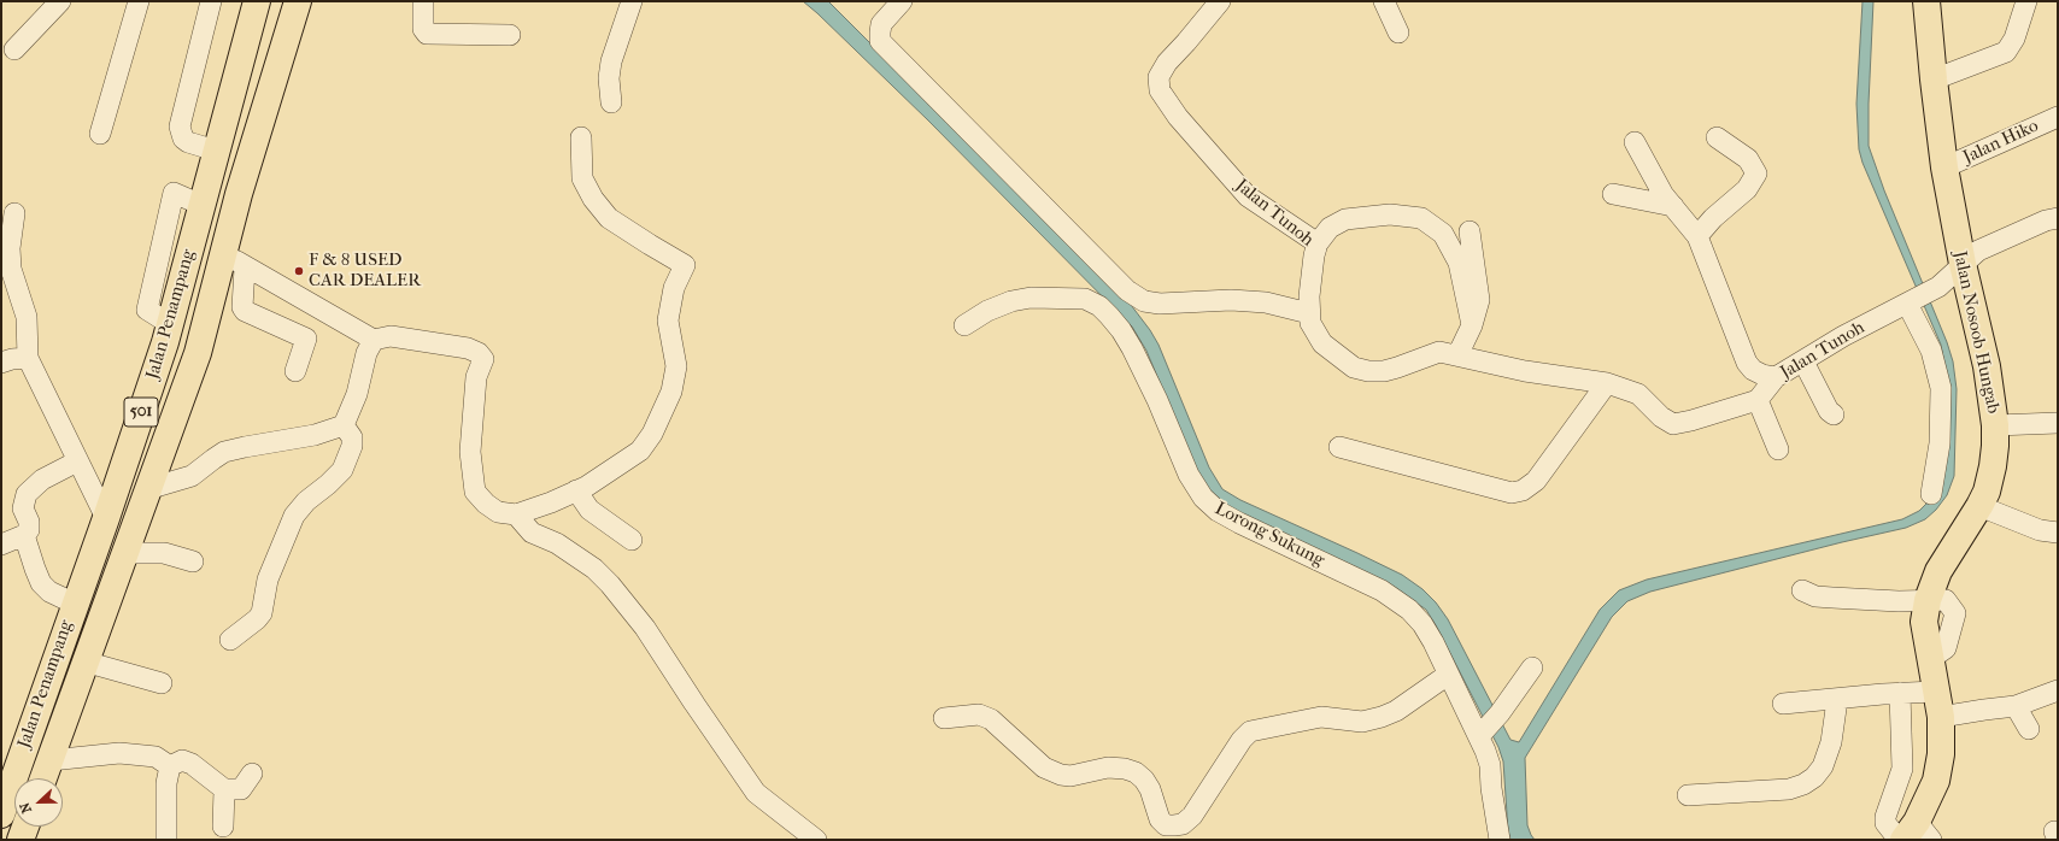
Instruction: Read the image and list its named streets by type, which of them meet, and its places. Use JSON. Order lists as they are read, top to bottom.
{
  "streets": {
    "main road": ["Jalan Penampang", "Jalan Nosoob Hungab", "501"],
    "street": ["Jalan Hiko", "Jalan Tunoh", "Lorong Sukung"]
  },
  "crossings": [
    ["Jalan Hiko", "Jalan Nosoob Hungab"],
    ["Jalan Tunoh", "Jalan Nosoob Hungab"]
  ],
  "places": ["F & 8 USED CAR DEALER"],
  "north": "left"
}
